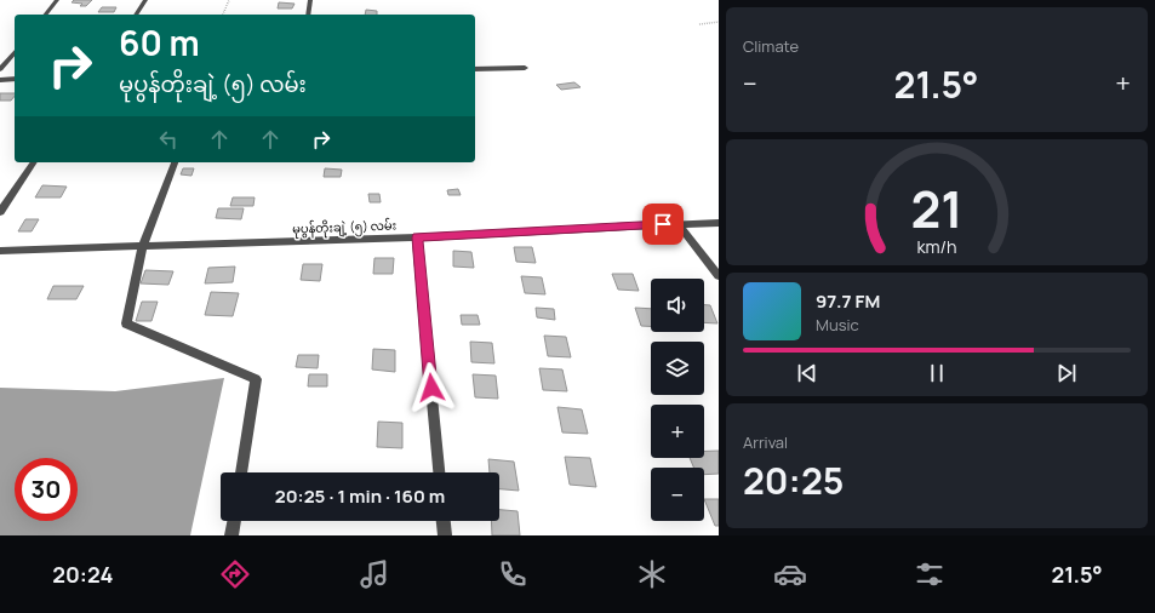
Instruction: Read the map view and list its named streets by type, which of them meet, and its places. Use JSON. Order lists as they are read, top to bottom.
{
  "streets": {
    "street": ["မုပွန်တိုးချဲ့ (၅) လမ်း"]
  },
  "page": {
    "tile": [
      "Climate",
      ["Arrival", "20:25"]
    ],
    "turn": ["60 m", "မုပွန်တိုးချဲ့ (၅) လမ်း"],
    "heat": ["−", "21.5°", "+"],
    "map_buttons": ["+", "−"],
    "song": ["97.7 FM", "Music"],
    "limit": "30",
    "trip": "20:25 · 1 min · 160 m",
    "tabs": ["20:24", "21.5°"],
    "gauge": ["21", "km/h"]
  }
}
